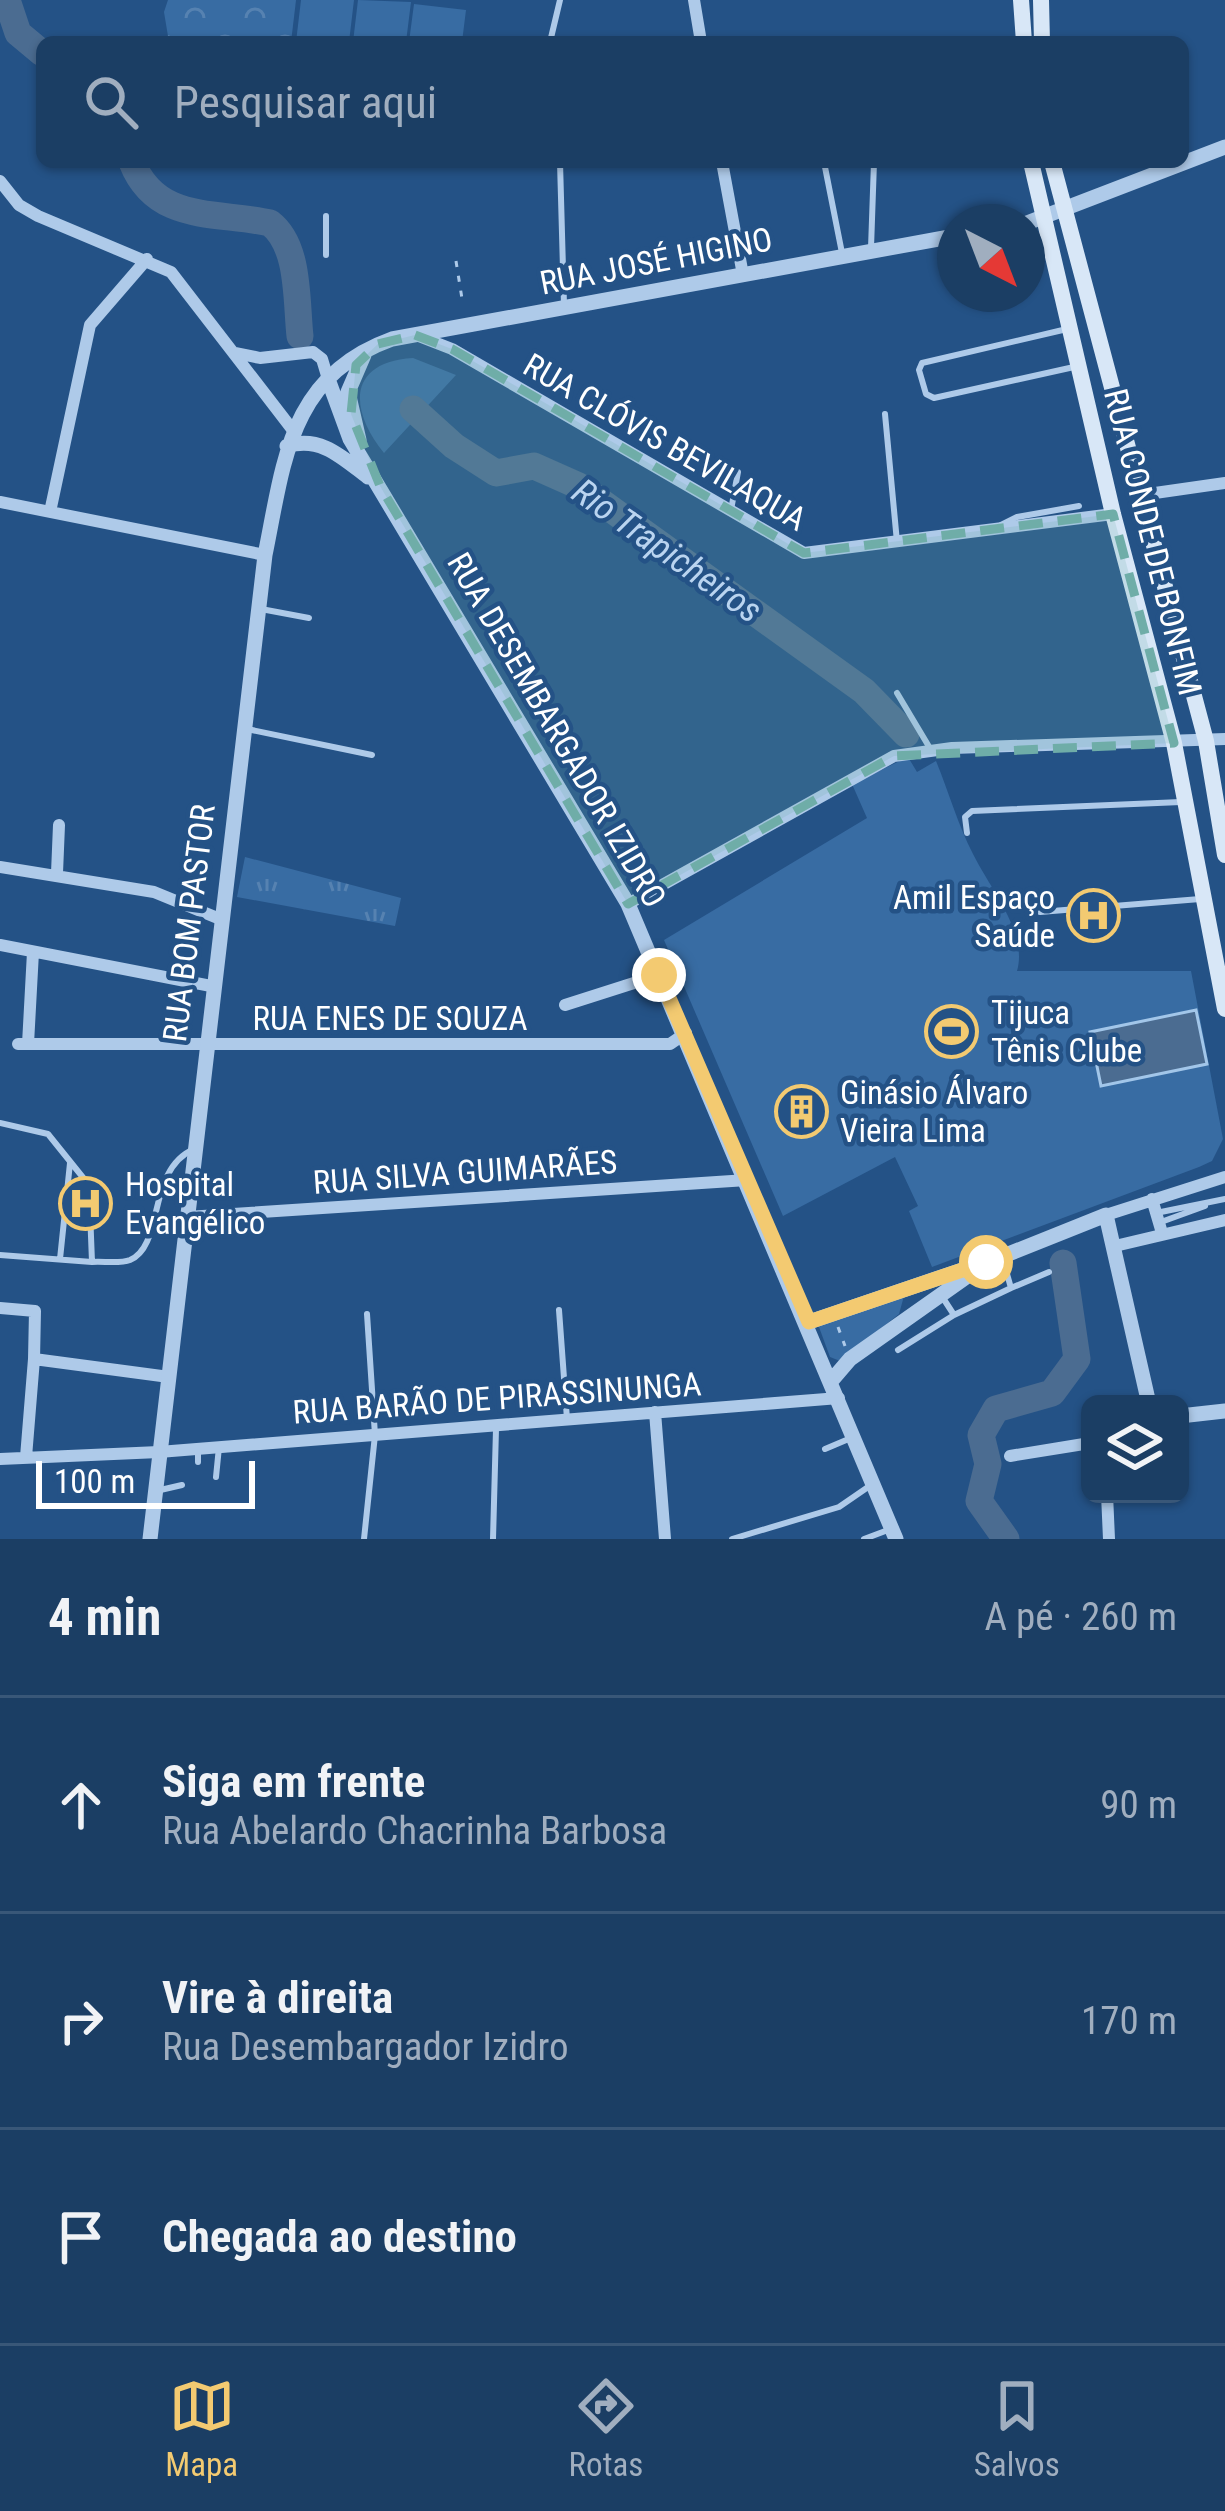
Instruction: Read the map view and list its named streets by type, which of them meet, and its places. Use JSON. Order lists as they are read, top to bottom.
{
  "streets": {
    "main road": ["RUA CONDE DE BONFIM"],
    "street": [
      "RUA JOSÉ HIGINO",
      "RUA CLÓVIS BEVILAQUA",
      "RUA DESEMBARGADOR IZIDRO",
      "RUA BOM PASTOR",
      "RUA ENES DE SOUZA",
      "RUA SILVA GUIMARÃES",
      "RUA BARÃO DE PIRASSINUNGA"
    ]
  },
  "crossings": [
    ["RUA JOSÉ HIGINO", "RUA CLÓVIS BEVILAQUA"],
    ["RUA JOSÉ HIGINO", "RUA DESEMBARGADOR IZIDRO"],
    ["RUA JOSÉ HIGINO", "RUA BOM PASTOR"],
    ["RUA CLÓVIS BEVILAQUA", "RUA CONDE DE BONFIM"],
    ["RUA DESEMBARGADOR IZIDRO", "RUA BOM PASTOR"],
    ["RUA DESEMBARGADOR IZIDRO", "RUA ENES DE SOUZA"],
    ["RUA DESEMBARGADOR IZIDRO", "RUA SILVA GUIMARÃES"],
    ["RUA DESEMBARGADOR IZIDRO", "RUA BARÃO DE PIRASSINUNGA"],
    ["RUA BOM PASTOR", "RUA ENES DE SOUZA"],
    ["RUA BOM PASTOR", "RUA SILVA GUIMARÃES"],
    ["RUA BOM PASTOR", "RUA BARÃO DE PIRASSINUNGA"]
  ],
  "water": ["Rio Trapicheiros"],
  "places": {
    "hospital": ["Amil Espaço Saúde", "Hospital Evangélico"],
    "sports": ["Tijuca Tênis Clube"],
    "building": ["Ginásio Álvaro Vieira Lima"]
  },
  "scale_bar": "100 m",
  "north": "bottom right",
  "page": {
    "search": "Pesquisar aqui",
    "scale": "100 m",
    "heading": ["4 min", "A pé · 260 m"],
    "list": [
      ["Siga em frente", "Rua Abelardo Chacrinha Barbosa", "90 m"],
      ["Vire à direita", "Rua Desembargador Izidro", "170 m"],
      "Chegada ao destino"
    ],
    "nav": ["Mapa", "Rotas", "Salvos"]
  }
}
